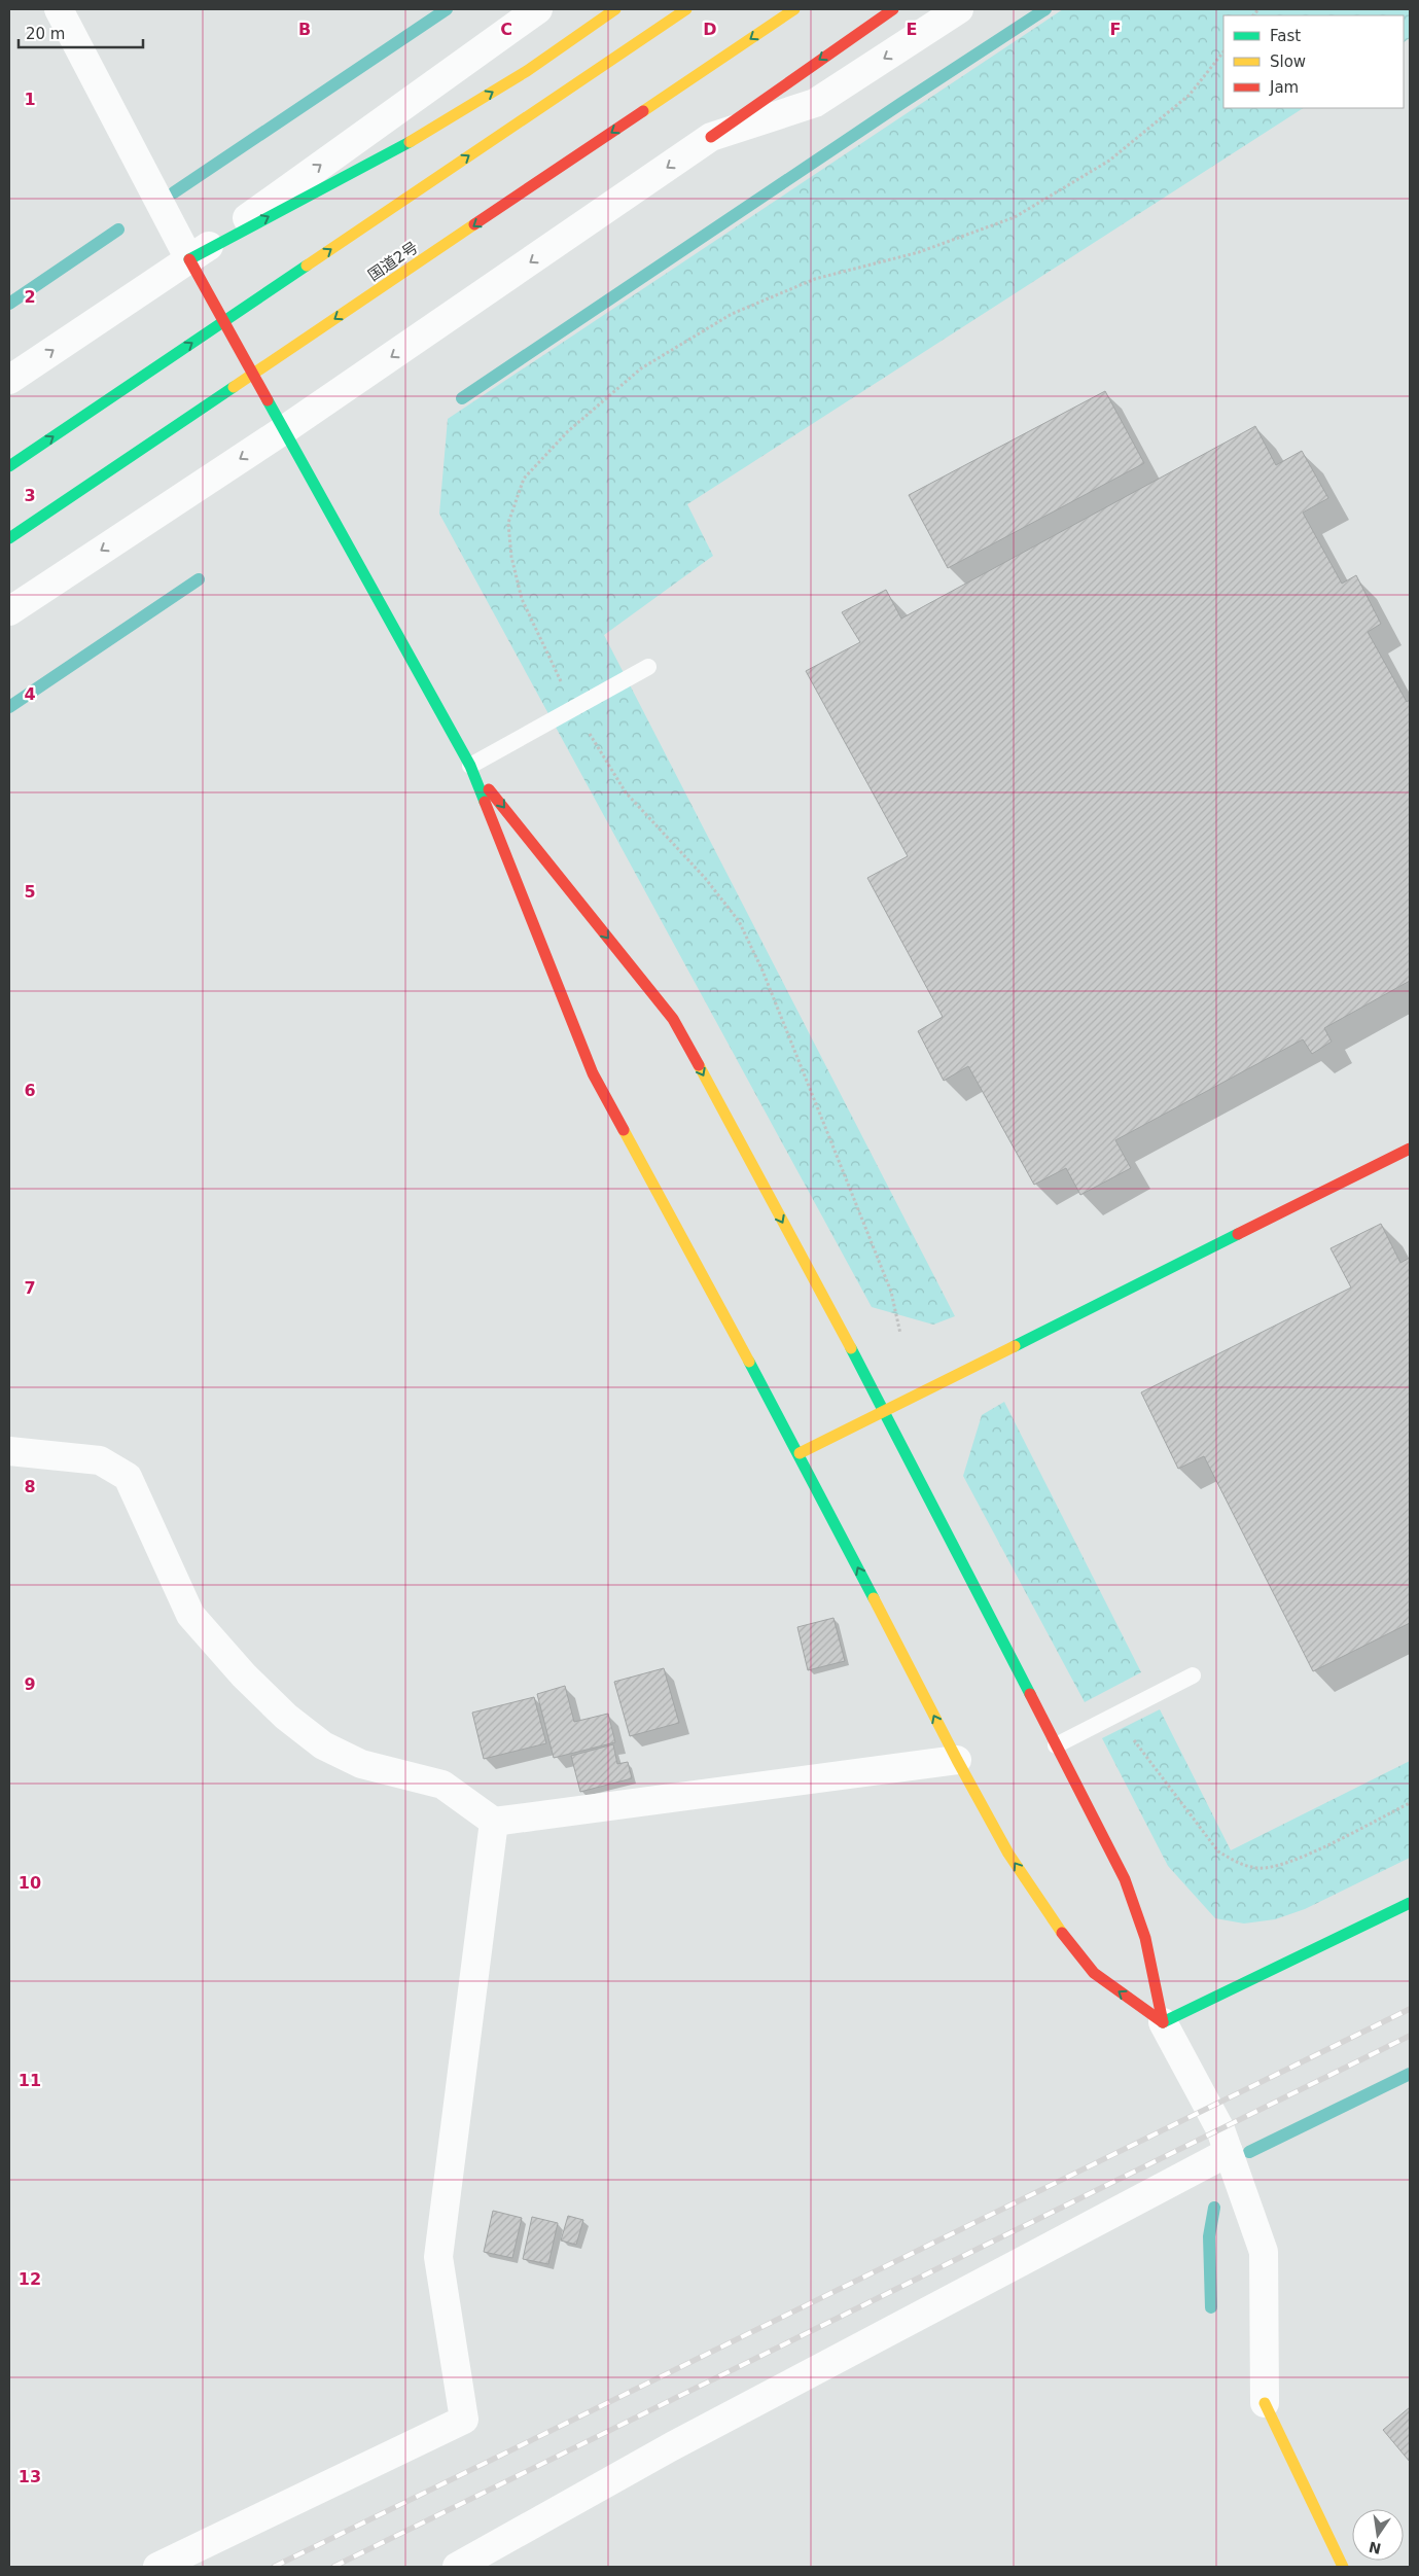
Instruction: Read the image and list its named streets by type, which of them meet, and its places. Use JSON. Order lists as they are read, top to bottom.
{
  "streets": {
    "main road": ["国道2号"]
  },
  "legend": ["Fast", "Slow", "Jam"],
  "scale_bar": "20 m",
  "north": "bottom",
  "grid": {
    "columns": [
      "B",
      "C",
      "D",
      "E",
      "F"
    ],
    "rows": [
      "1",
      "2",
      "3",
      "4",
      "5",
      "6",
      "7",
      "8",
      "9",
      "10",
      "11",
      "12",
      "13"
    ]
  }
}
